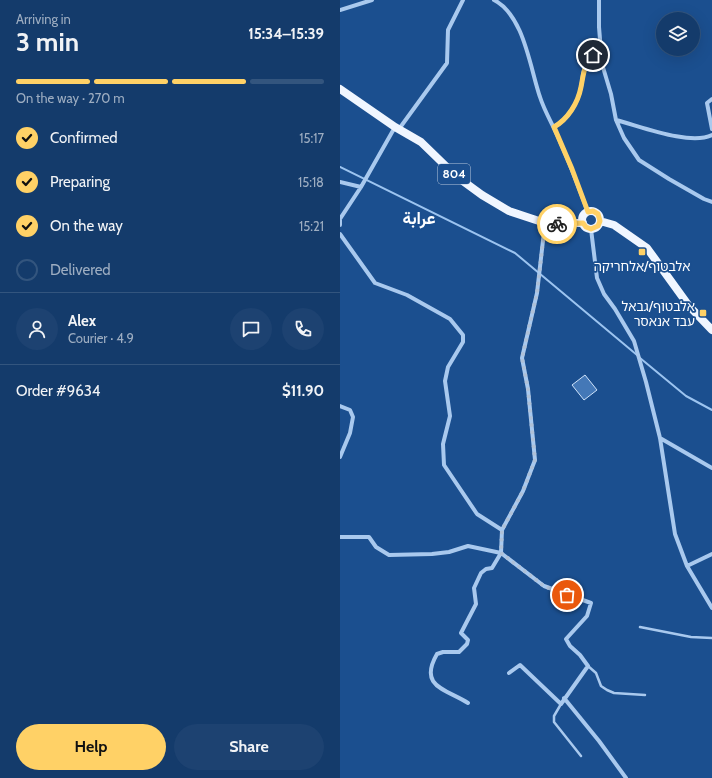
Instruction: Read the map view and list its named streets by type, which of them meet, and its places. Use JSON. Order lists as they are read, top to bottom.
{
  "streets": {
    "main road": ["804"]
  },
  "districts": ["عرابة"],
  "places": {
    "transit": ["אלבטוף/אלחריקה", "אלבטוף/גבאל עבד אנאסר"]
  },
  "page": {
    "heading": ["3 min", "Arriving in", "15:34–15:39"],
    "panel": [
      "Alex",
      "Courier · 4.9",
      "Order #9634",
      "$11.90"
    ],
    "bar": "On the way · 270 m",
    "list": [
      ["Confirmed", "15:17"],
      ["Preparing", "15:18"],
      ["On the way", "15:21"],
      "Delivered"
    ],
    "buttons": ["Help", "Share"]
  }
}
